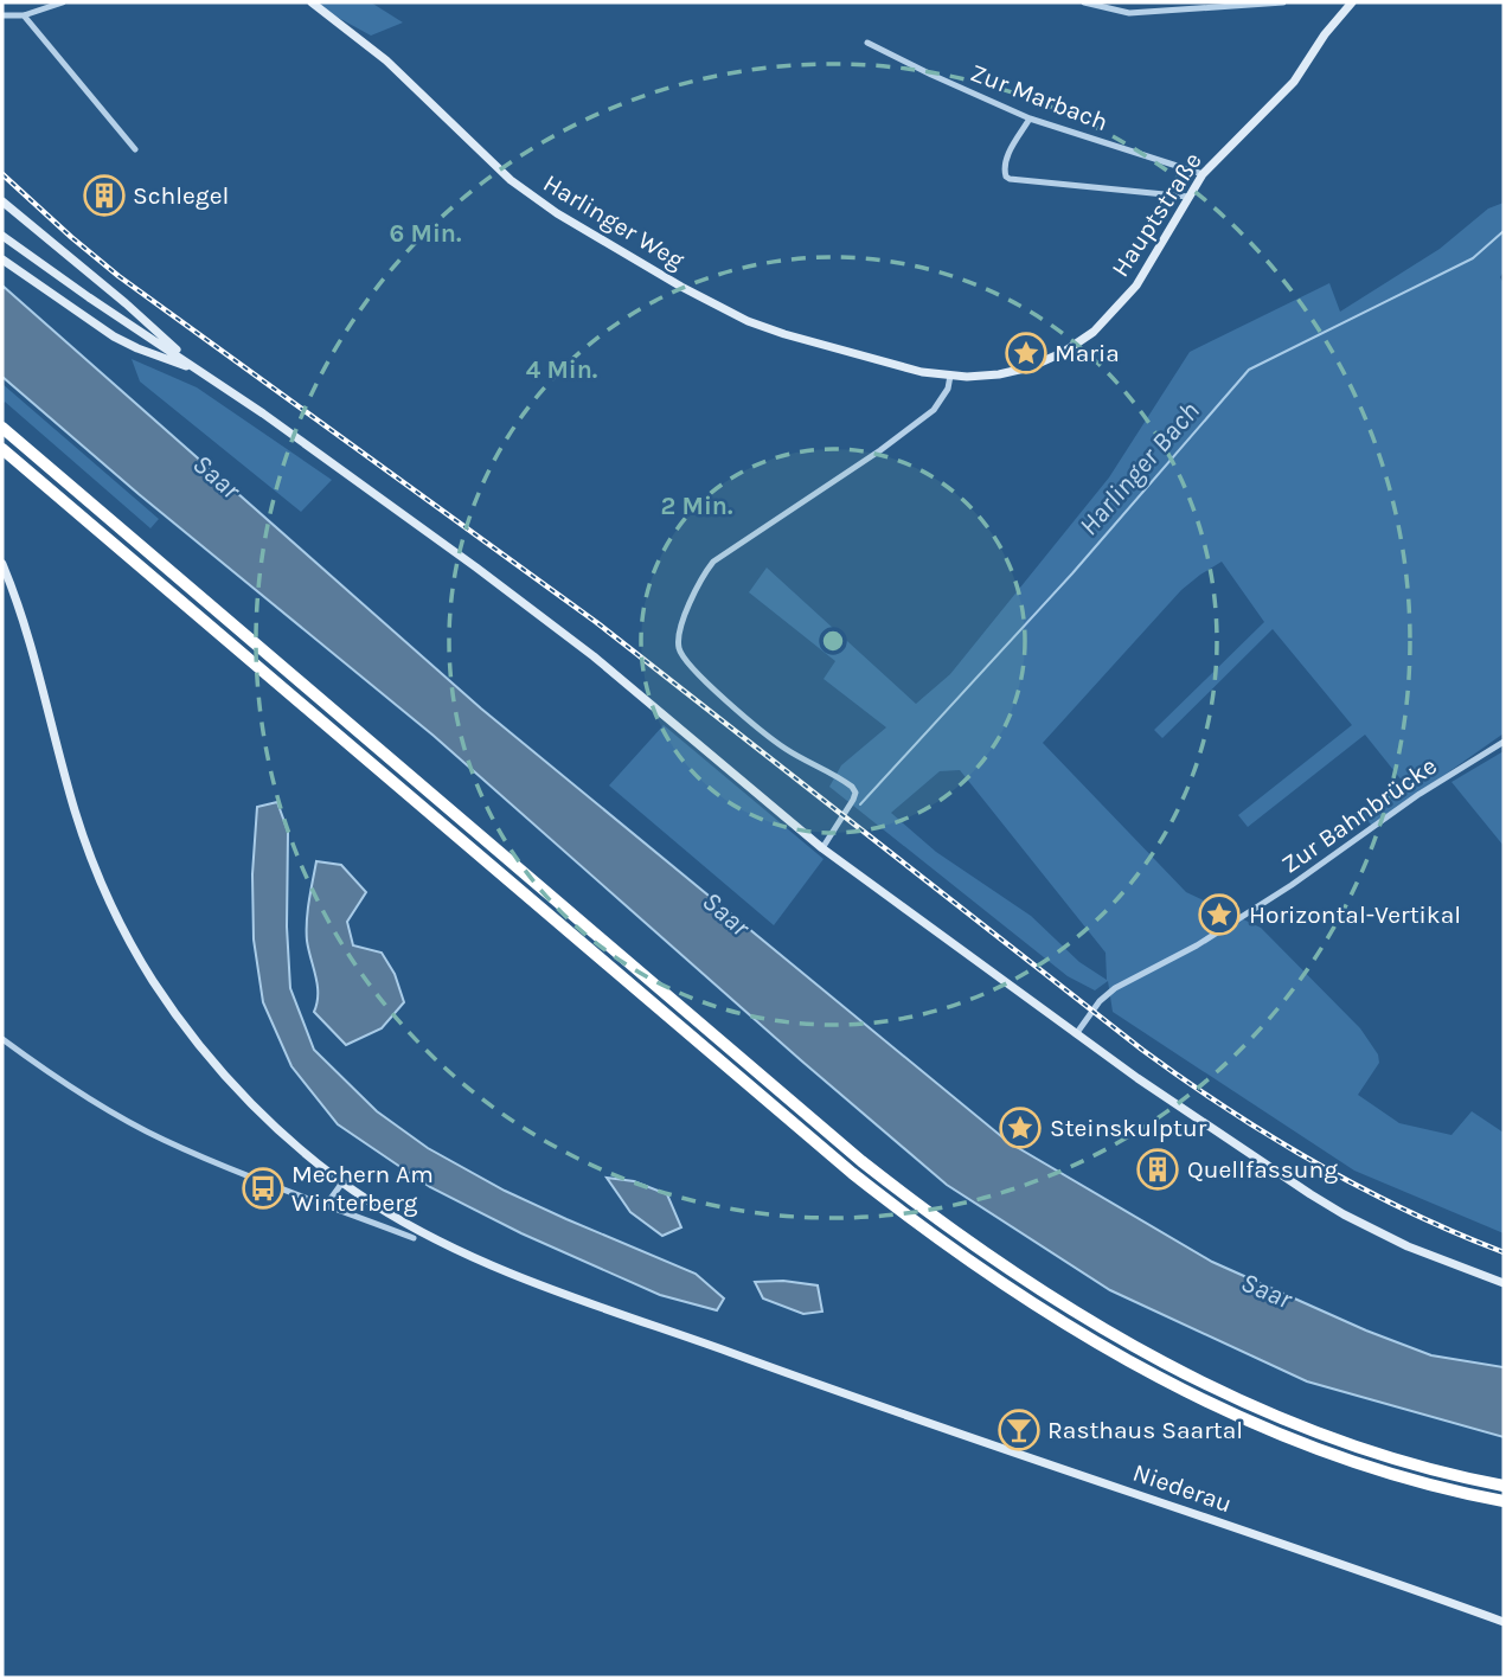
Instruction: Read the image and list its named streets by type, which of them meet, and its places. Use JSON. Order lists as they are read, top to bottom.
{
  "streets": {
    "main road": ["Hauptstraße", "Harlinger Weg", "Niederau"],
    "street": ["Zur Marbach", "Zur Bahnbrücke"]
  },
  "crossings": [
    ["Zur Marbach", "Hauptstraße"],
    ["Hauptstraße", "Harlinger Weg"]
  ],
  "water": ["Harlinger Bach", "Saar"],
  "places": {
    "building": ["Schlegel", "Quellfassung"],
    "place": ["Maria", "Horizontal-Vertikal", "Steinskulptur"],
    "bus stop": ["Mechern Am Winterberg"],
    "bar": ["Rasthaus Saartal"]
  },
  "rings": ["6 Min.", "4 Min.", "2 Min."]
}
